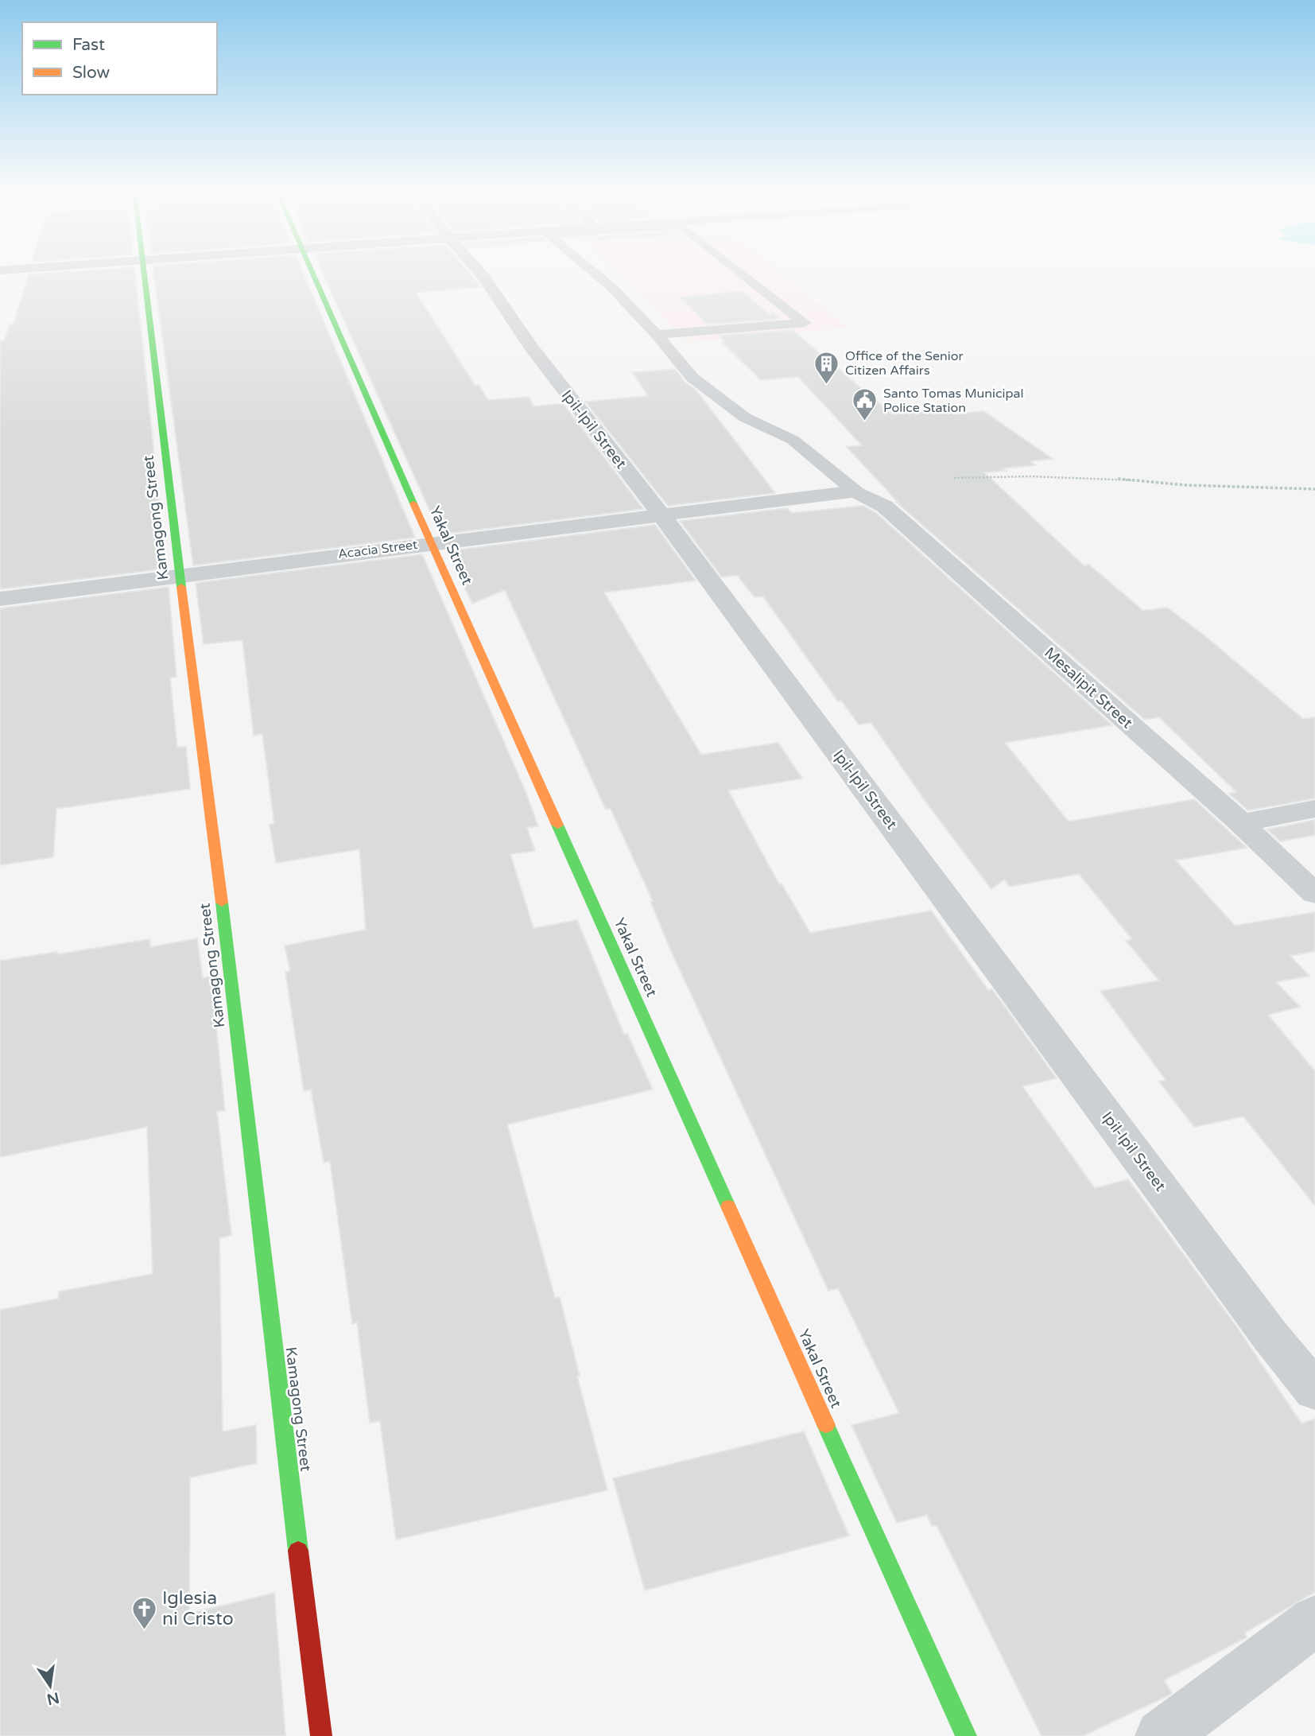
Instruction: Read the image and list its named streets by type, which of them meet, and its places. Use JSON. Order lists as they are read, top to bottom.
{
  "streets": {
    "street": [
      "Ipil-Ipil Street",
      "Kamagong Street",
      "Yakal Street",
      "Acacia Street",
      "Mesalipit Street"
    ]
  },
  "crossings": [
    ["Ipil-Ipil Street", "Acacia Street"],
    ["Kamagong Street", "Acacia Street"],
    ["Yakal Street", "Acacia Street"],
    ["Acacia Street", "Mesalipit Street"]
  ],
  "places": {
    "building": ["Office of the Senior Citizen Affairs"],
    "public building": ["Santo Tomas Municipal Police Station"],
    "church": ["Iglesia ni Cristo"]
  },
  "legend": ["Fast", "Slow"],
  "north": "bottom"
}
